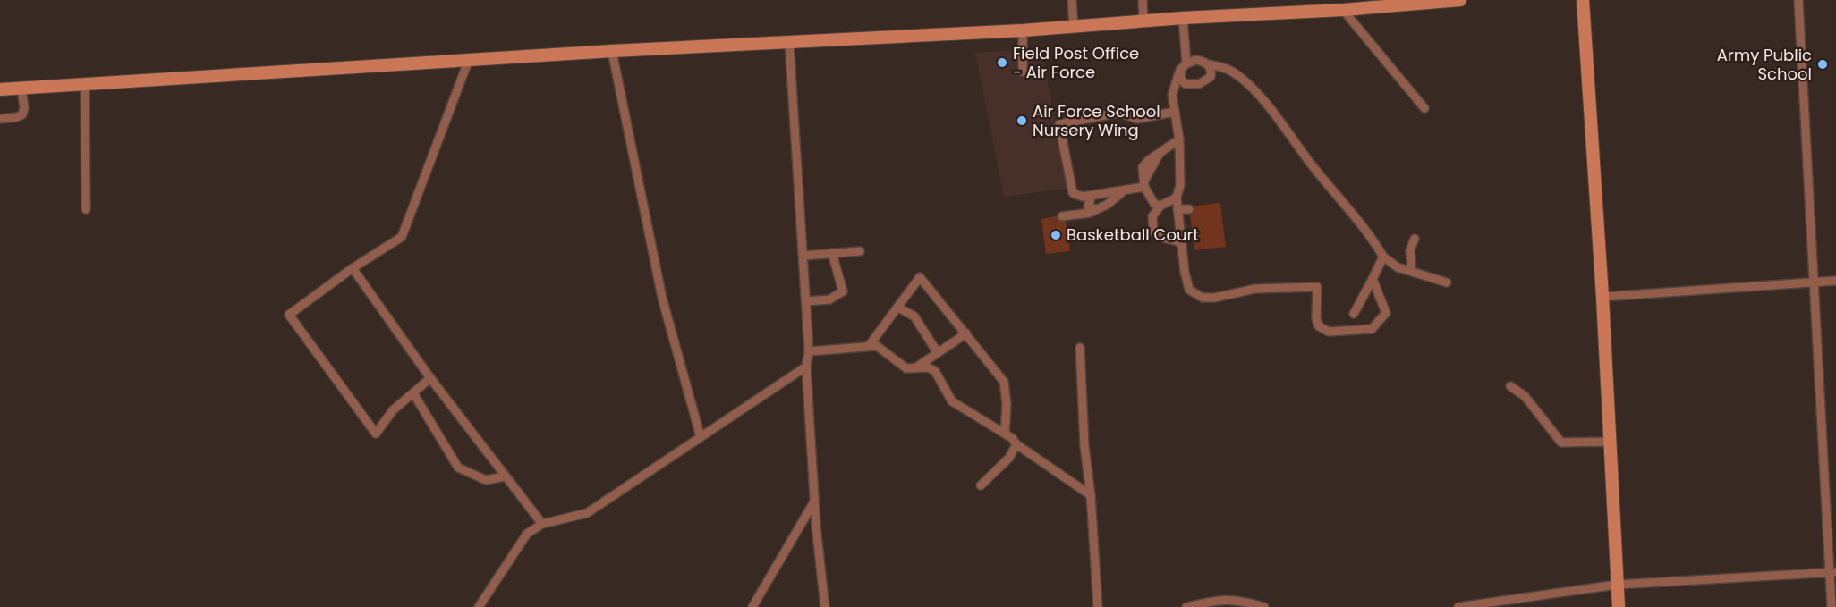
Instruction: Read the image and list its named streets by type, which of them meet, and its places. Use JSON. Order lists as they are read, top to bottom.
{
  "places": [
    "Field Post Office - Air Force",
    "Army Public School",
    "Air Force School Nursery Wing",
    "Basketball Court"
  ]
}
